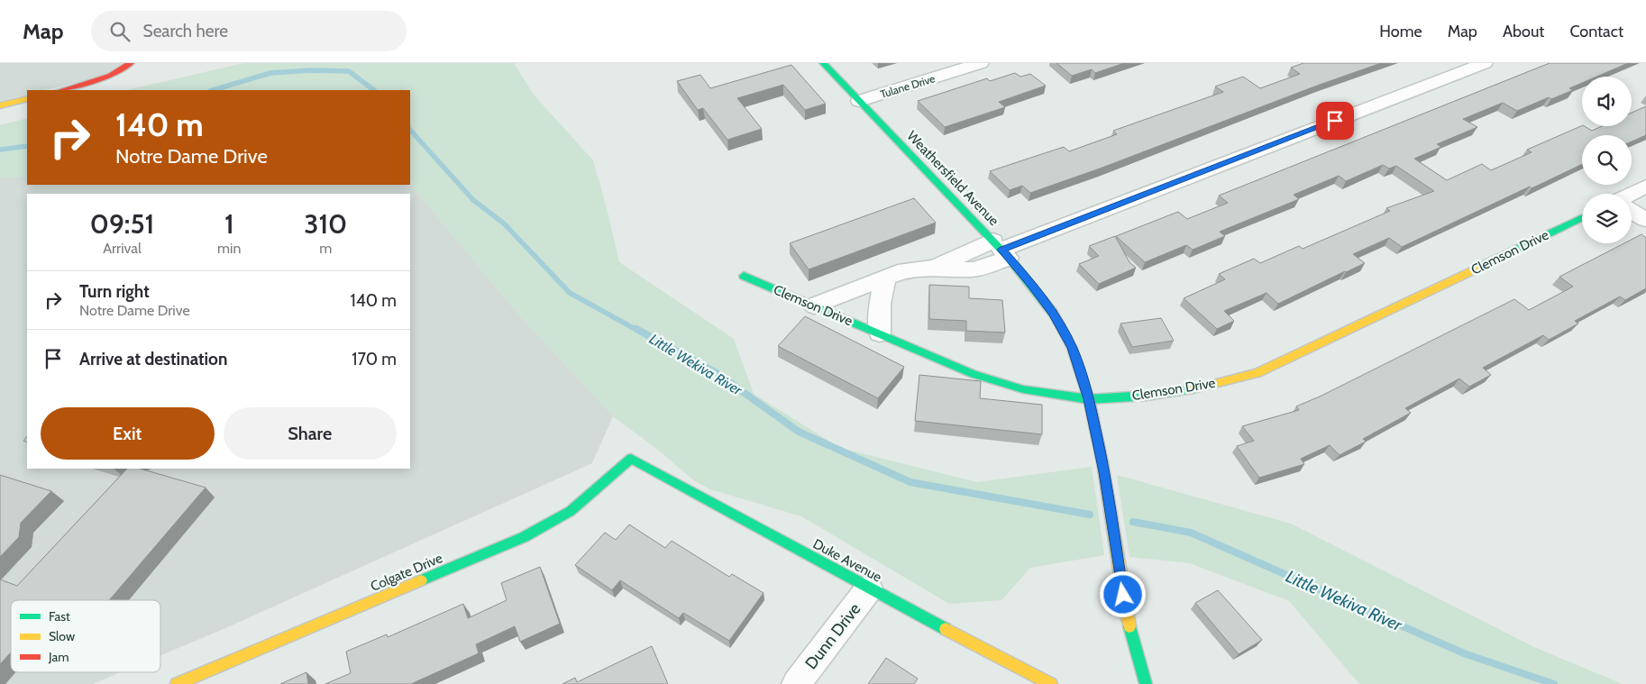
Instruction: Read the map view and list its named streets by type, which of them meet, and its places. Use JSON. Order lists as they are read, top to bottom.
{
  "streets": {
    "street": [
      "Tulane Drive",
      "Weathersfield Avenue",
      "Clemson Drive",
      "Duke Avenue",
      "Colgate Drive",
      "Dunn Drive"
    ]
  },
  "crossings": [
    ["Tulane Drive", "Weathersfield Avenue"],
    ["Weathersfield Avenue", "Clemson Drive"],
    ["Duke Avenue", "Colgate Drive"],
    ["Duke Avenue", "Dunn Drive"]
  ],
  "water": ["Little Wekiva River"],
  "legend": ["Fast", "Slow", "Jam"],
  "page": {
    "header": "Map",
    "search": "Search here",
    "nav": [
      "Home",
      "Map",
      "About",
      "Contact"
    ],
    "turn": ["140 m", "Notre Dame Drive"],
    "eta": [
      "09:51",
      "Arrival",
      "1",
      "min",
      "310",
      "m"
    ],
    "list": [
      {
        "name": "Turn right",
        "note": "Notre Dame Drive",
        "value": "140 m"
      },
      {
        "name": "Arrive at destination",
        "value": "170 m"
      }
    ],
    "buttons": ["Exit", "Share"]
  }
}
